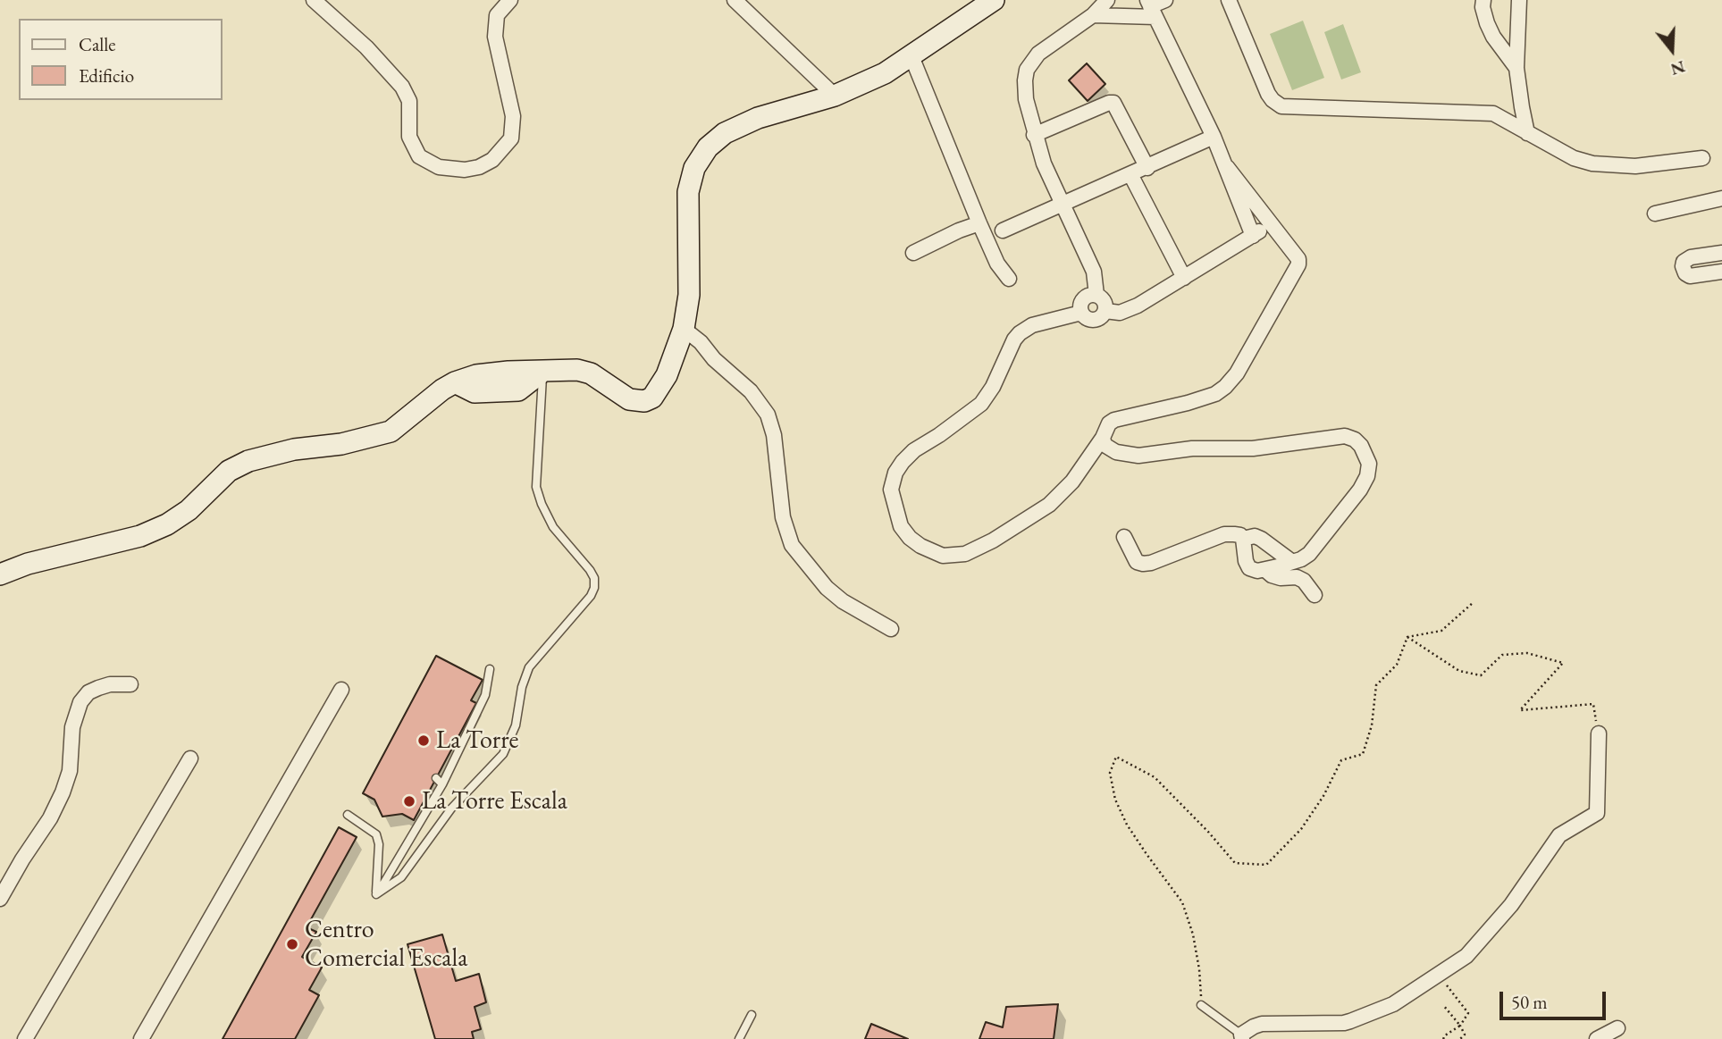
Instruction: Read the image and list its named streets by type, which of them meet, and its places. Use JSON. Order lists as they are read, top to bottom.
{
  "places": ["La Torre", "La Torre Escala", "Centro Comercial Escala"],
  "legend": ["Calle", "Edificio"],
  "scale_bar": "50 m",
  "north": "bottom"
}
